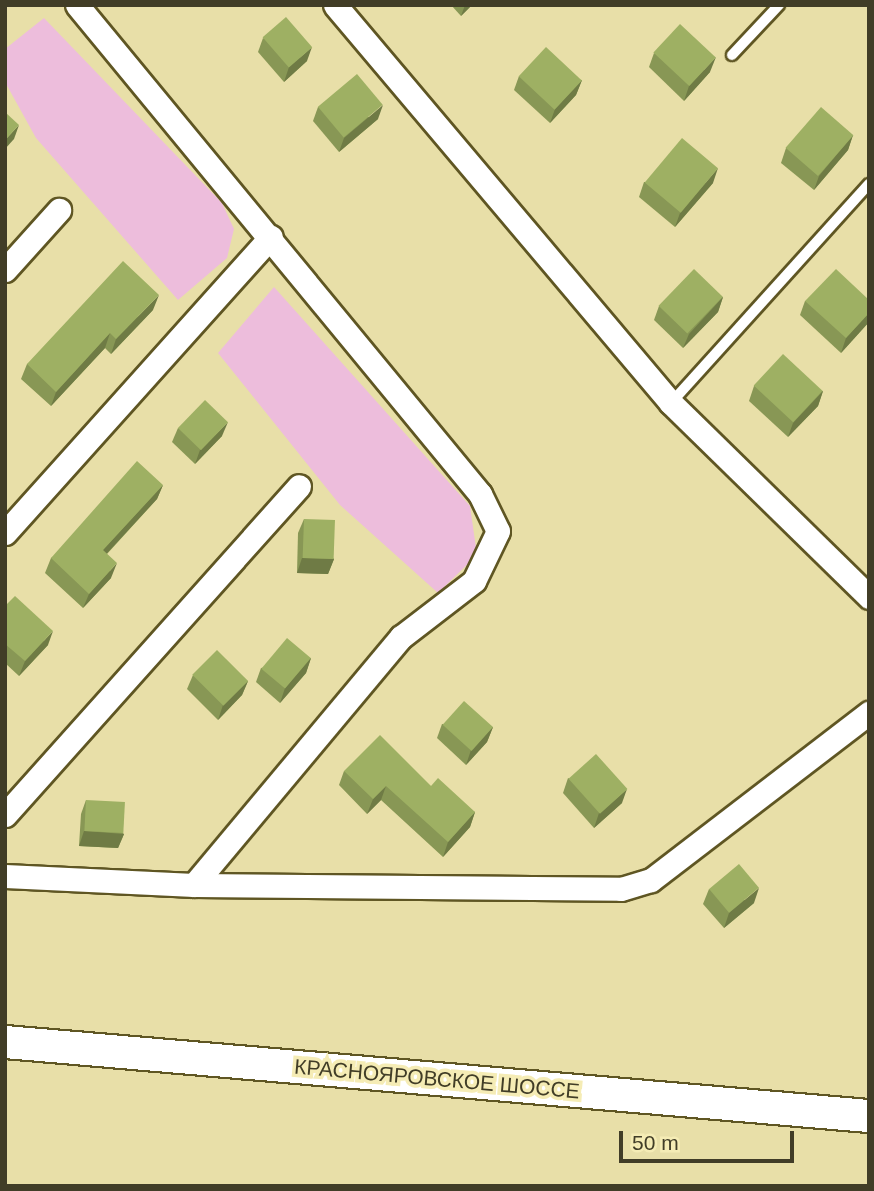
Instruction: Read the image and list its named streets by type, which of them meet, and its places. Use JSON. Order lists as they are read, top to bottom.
{
  "streets": {
    "street": ["КРАСНОЯРОВСКОЕ ШОССЕ"]
  },
  "scale_bar": "50 m"
}
